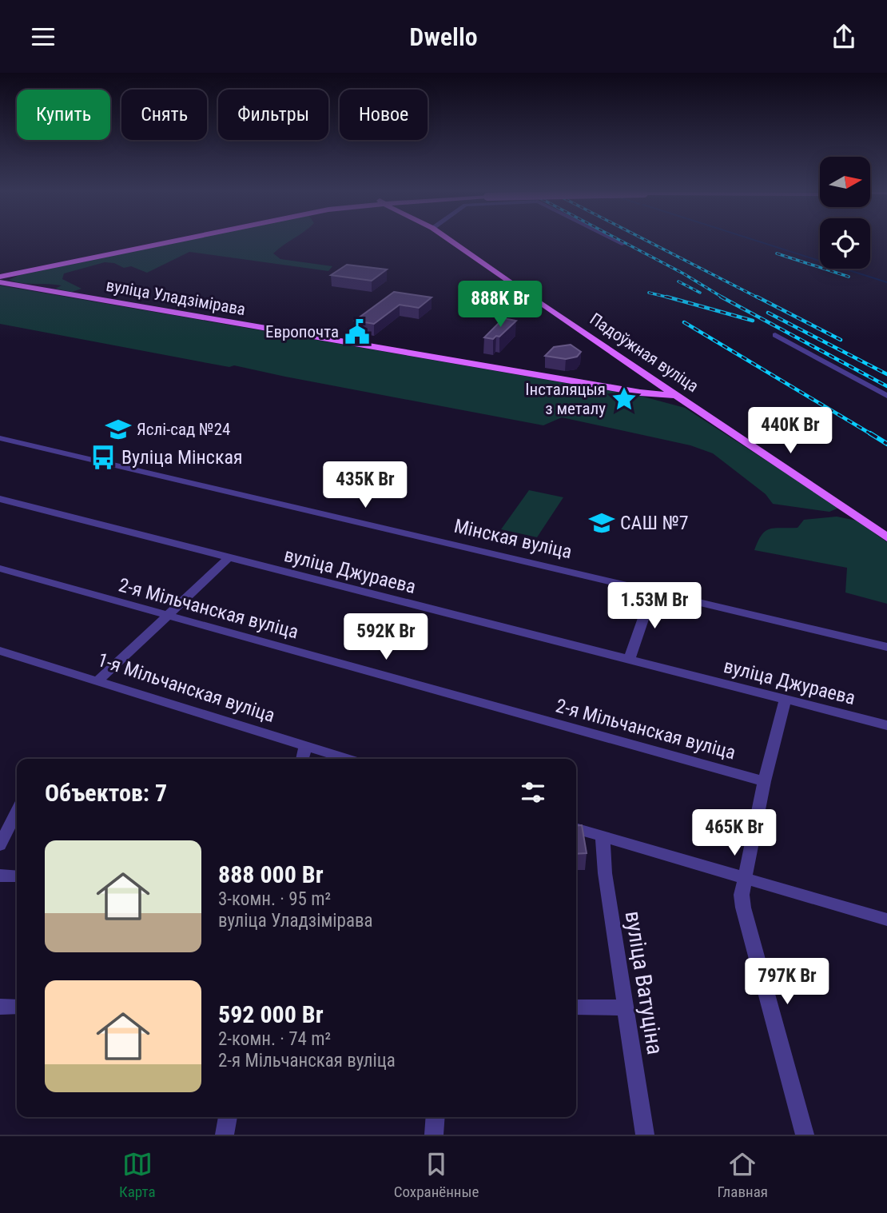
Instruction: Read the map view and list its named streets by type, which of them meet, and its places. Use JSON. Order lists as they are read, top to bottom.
{
  "streets": {
    "main road": ["вуліца Уладзімірава", "Падоўжная вуліца"],
    "street": [
      "Мінская вуліца",
      "вуліца Джураева",
      "2-я Мільчанская вуліца",
      "1-я Мільчанская вуліца",
      "вуліца Ватуціна"
    ]
  },
  "crossings": [
    ["вуліца Уладзімірава", "Падоўжная вуліца"]
  ],
  "places": {
    "public building": ["Европочта"],
    "place": ["Інсталяцыя з металу"],
    "school or university": ["Яслі-сад №24", "САШ №7"],
    "bus stop": ["Вуліца Мінская"]
  },
  "north": "right",
  "page": {
    "header": "Dwello",
    "chip": [
      "Купить",
      "Снять",
      "Фильтры",
      "Новое"
    ],
    "price": [
      "888K Br",
      "440K Br",
      "435K Br",
      "1.53M Br",
      "592K Br",
      "465K Br",
      "797K Br"
    ],
    "heading": "Объектов: 7",
    "list": [
      {
        "name": "888 000 Br",
        "note": "3-комн. · 95 m² · вуліца Уладзімірава"
      },
      {
        "name": "592 000 Br",
        "note": "2-комн. · 74 m² · 2-я Мільчанская вуліца"
      }
    ],
    "tabs": ["Карта", "Сохранённые", "Главная"]
  }
}
